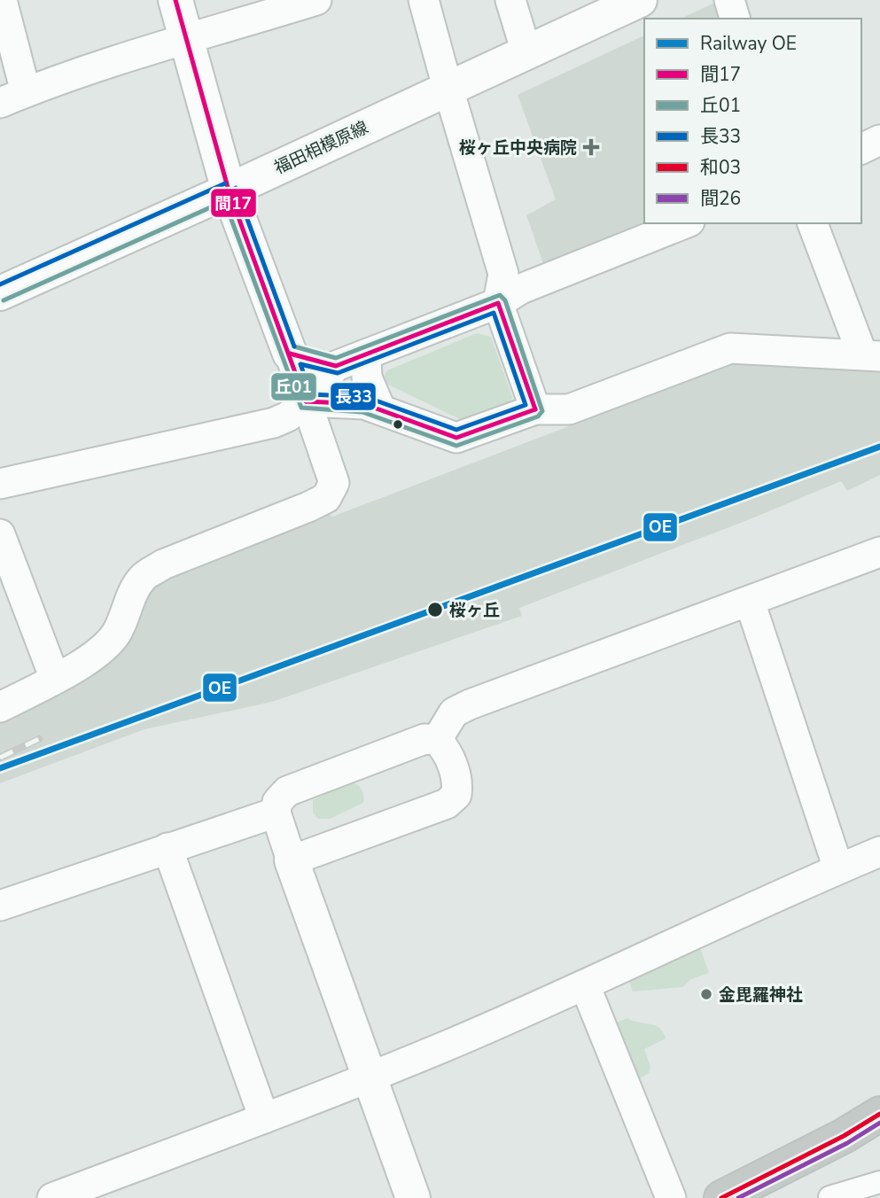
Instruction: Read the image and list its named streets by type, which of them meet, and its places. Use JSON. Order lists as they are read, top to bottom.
{
  "streets": {
    "street": ["福田相模原線"]
  },
  "places": {
    "health": ["桜ヶ丘中央病院"],
    "other": ["桜ヶ丘", "金毘羅神社"]
  },
  "lines": [
    "transit line 間17",
    "transit line 長33",
    "transit line 丘01",
    "rail line OE",
    "transit line 和03",
    "transit line 間26"
  ],
  "legend": [
    "Railway OE",
    "間17",
    "丘01",
    "長33",
    "和03",
    "間26"
  ]
}
